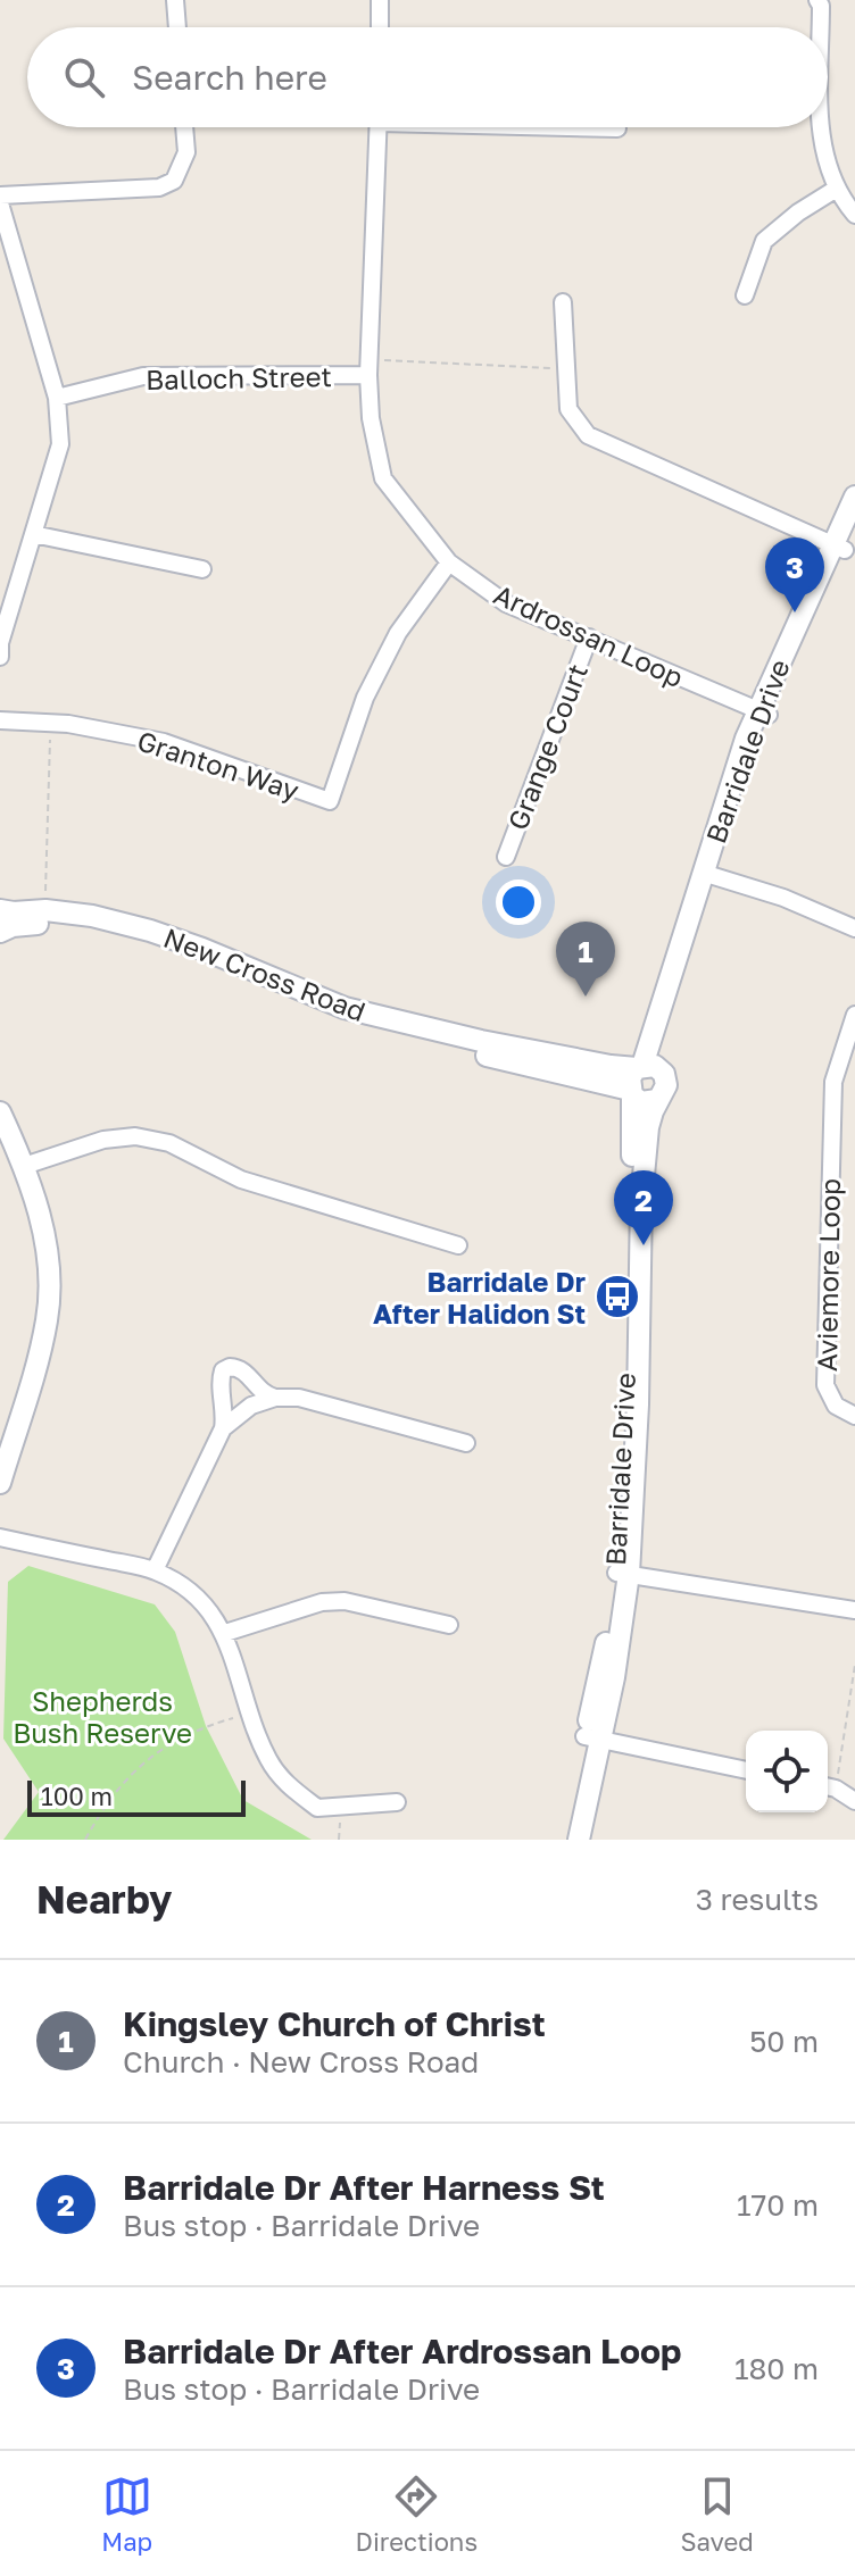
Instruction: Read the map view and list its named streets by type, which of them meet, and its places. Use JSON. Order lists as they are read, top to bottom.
{
  "streets": {
    "street": [
      "Balloch Street",
      "Ardrossan Loop",
      "Grange Court",
      "Barridale Drive",
      "Granton Way",
      "New Cross Road",
      "Aviemore Loop"
    ]
  },
  "crossings": [
    ["Balloch Street", "Ardrossan Loop"],
    ["Ardrossan Loop", "Grange Court"],
    ["Ardrossan Loop", "Barridale Drive"],
    ["Ardrossan Loop", "Granton Way"],
    ["Barridale Drive", "New Cross Road"]
  ],
  "parks": ["Shepherds Bush Reserve"],
  "places": {
    "bus stop": ["Barridale Dr After Halidon St"]
  },
  "scale_bar": "100 m",
  "page": {
    "search": "Search here",
    "pins": ["3", "1", "2"],
    "scale": "100 m",
    "heading": ["Nearby", "3 results"],
    "list": [
      {
        "mark": "1",
        "name": "Kingsley Church of Christ",
        "note": "Church · New Cross Road",
        "value": "50 m"
      },
      {
        "mark": "2",
        "name": "Barridale Dr After Harness St",
        "note": "Bus stop · Barridale Drive",
        "value": "170 m"
      },
      {
        "mark": "3",
        "name": "Barridale Dr After Ardrossan Loop",
        "note": "Bus stop · Barridale Drive",
        "value": "180 m"
      }
    ],
    "nav": ["Map", "Directions", "Saved"]
  }
}
